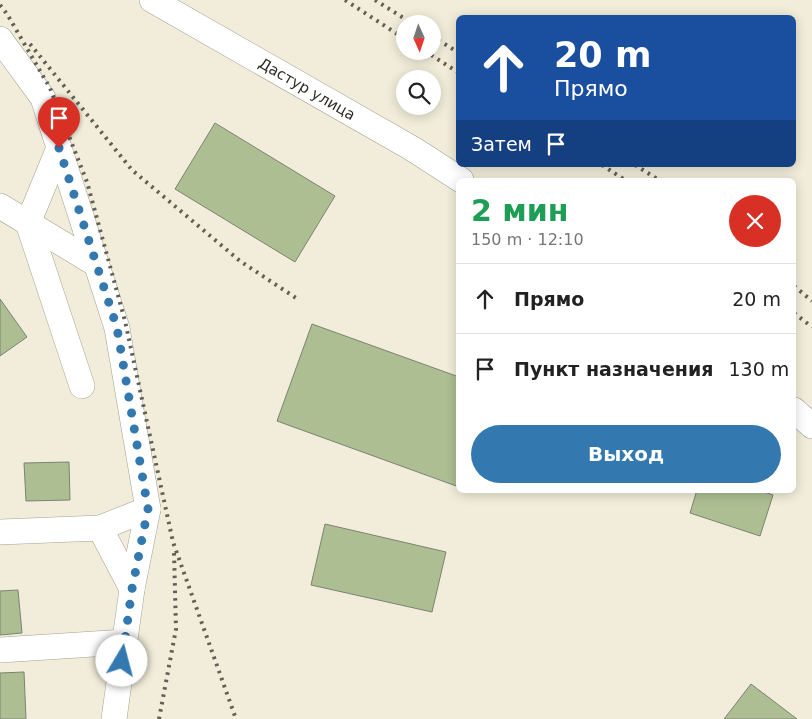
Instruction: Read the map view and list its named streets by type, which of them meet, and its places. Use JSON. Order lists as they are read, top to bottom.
{
  "streets": {
    "street": ["Дастур улица"]
  },
  "north": "bottom",
  "page": {
    "turn": ["20 m", "Прямо"],
    "then": "Затем",
    "heading": ["2 мин", "150 m · 12:10"],
    "list": [
      {
        "name": "Прямо",
        "value": "20 m"
      },
      {
        "name": "Пункт назначения",
        "value": "130 m"
      }
    ],
    "buttons": "Выход"
  }
}
